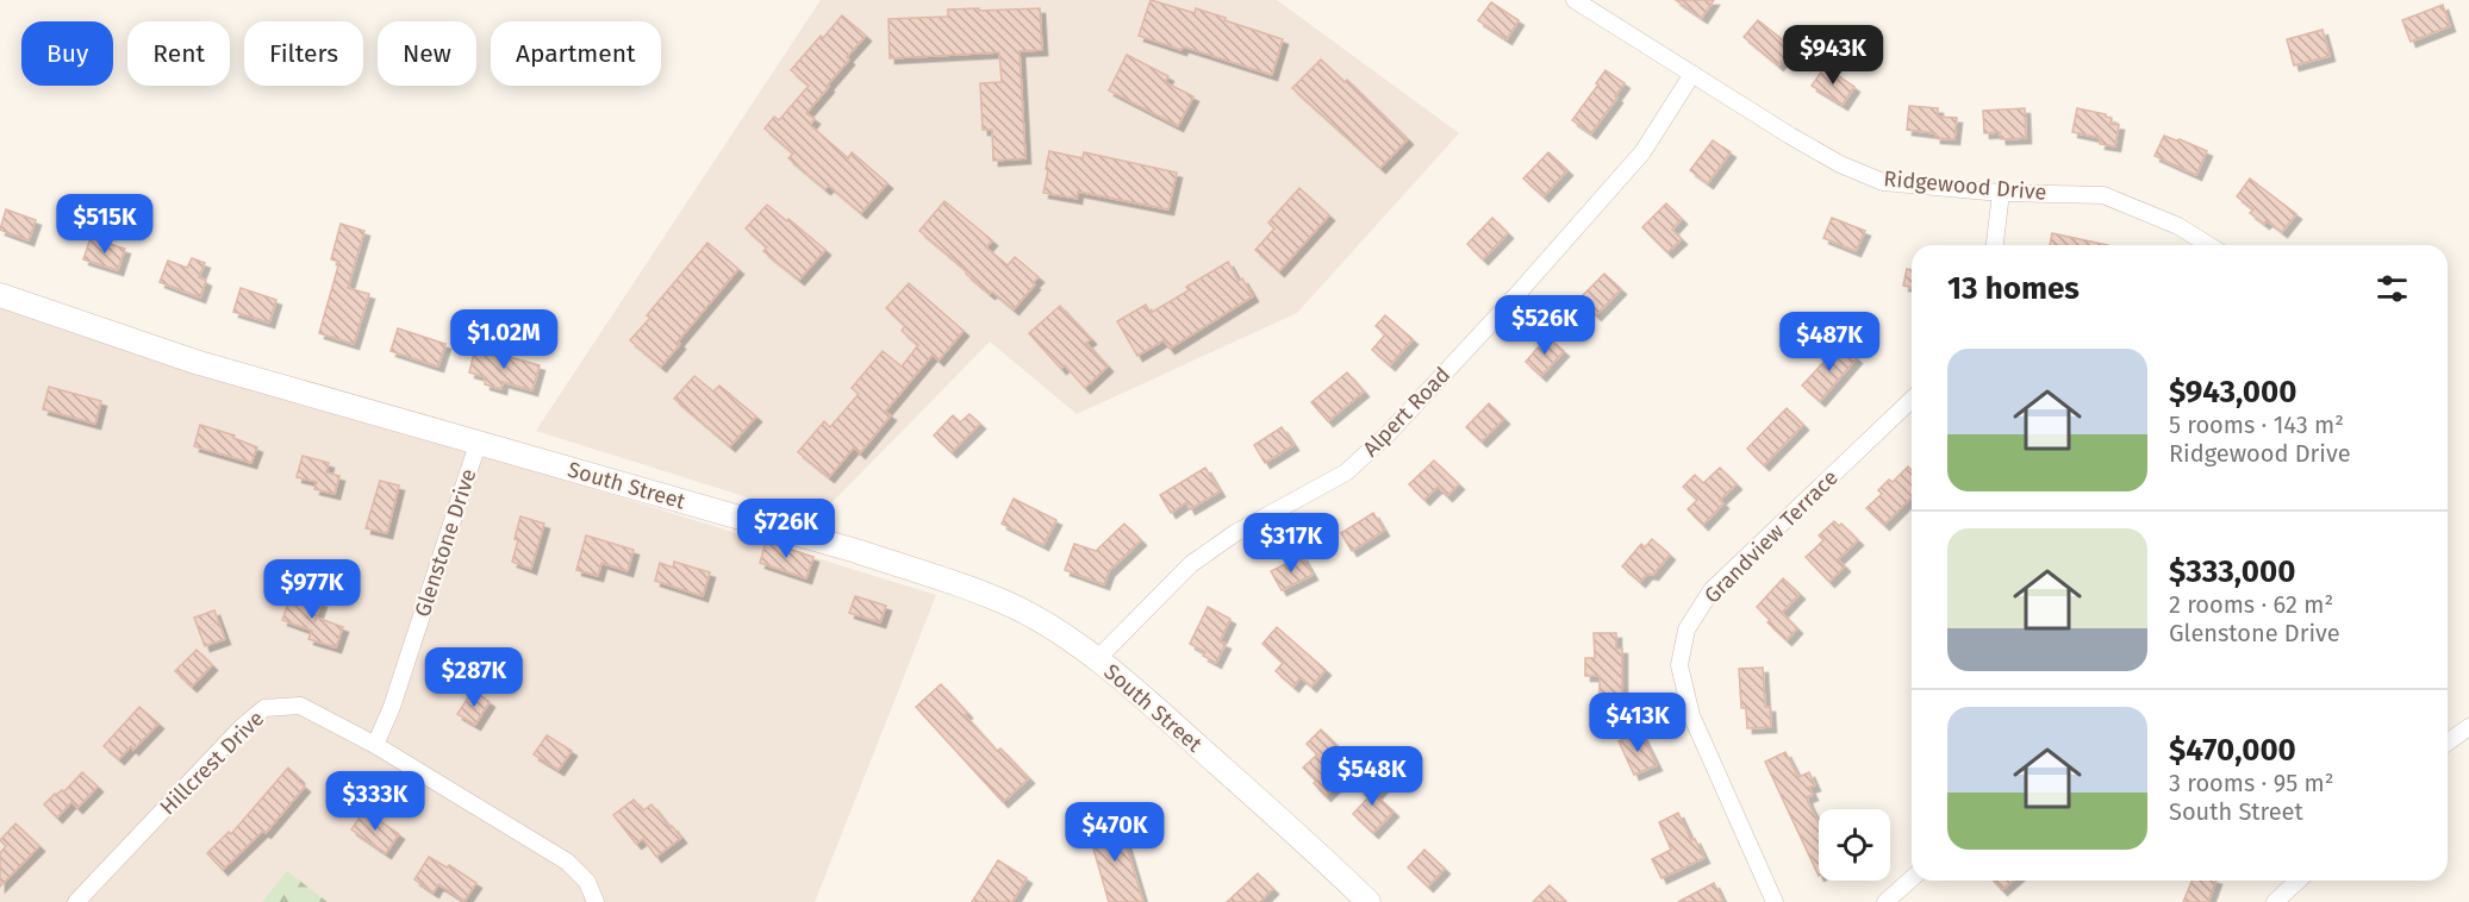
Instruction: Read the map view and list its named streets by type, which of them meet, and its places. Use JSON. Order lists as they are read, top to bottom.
{
  "streets": {
    "street": [
      "Ridgewood Drive",
      "Alpert Road",
      "South Street",
      "Grandview Terrace",
      "Glenstone Drive",
      "Hillcrest Drive"
    ]
  },
  "crossings": [
    ["Ridgewood Drive", "Alpert Road"],
    ["Alpert Road", "South Street"],
    ["South Street", "Glenstone Drive"],
    ["Glenstone Drive", "Hillcrest Drive"]
  ],
  "page": {
    "chip": [
      "Buy",
      "Rent",
      "Filters",
      "New",
      "Apartment"
    ],
    "price": [
      "$943K",
      "$515K",
      "$526K",
      "$1.02M",
      "$487K",
      "$726K",
      "$317K",
      "$977K",
      "$287K",
      "$413K",
      "$548K",
      "$333K",
      "$470K"
    ],
    "heading": "13 homes",
    "list": [
      {
        "name": "$943,000",
        "note": "5 rooms · 143 m² · Ridgewood Drive"
      },
      {
        "name": "$333,000",
        "note": "2 rooms · 62 m² · Glenstone Drive"
      },
      {
        "name": "$470,000",
        "note": "3 rooms · 95 m² · South Street"
      }
    ]
  }
}
